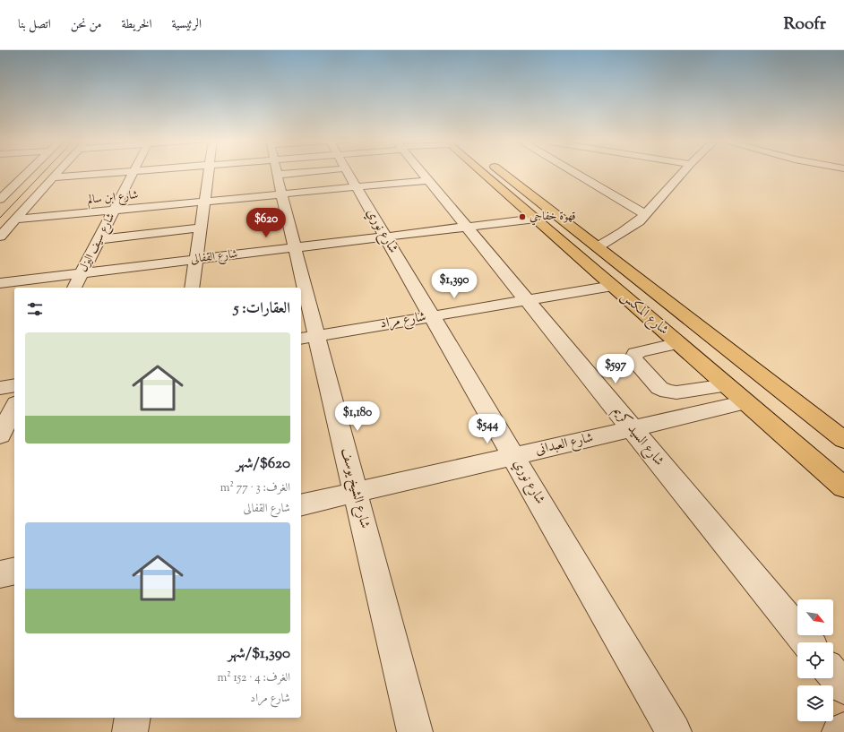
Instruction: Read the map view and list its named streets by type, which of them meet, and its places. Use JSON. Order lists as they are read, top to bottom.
{
  "streets": {
    "main road": ["شارع المكس"],
    "street": [
      "شارع ابن سالم",
      "شارع نوري",
      "شارع سيف اليزل",
      "شارع القفالى",
      "شارع مراد",
      "شارع السيد كريم",
      "شارع العبدانى",
      "شارع الشيخ يوسف"
    ]
  },
  "crossings": [
    ["شارع ابن سالم", "شارع سيف اليزل"],
    ["شارع ابن سالم", "شارع السيد كريم"],
    ["شارع نوري", "شارع القفالى"],
    ["شارع نوري", "شارع مراد"],
    ["شارع نوري", "شارع العبدانى"],
    ["شارع سيف اليزل", "شارع القفالى"],
    ["شارع القفالى", "شارع المكس"],
    ["شارع القفالى", "شارع السيد كريم"],
    ["شارع القفالى", "شارع الشيخ يوسف"],
    ["شارع المكس", "شارع مراد"],
    ["شارع المكس", "شارع العبدانى"],
    ["شارع مراد", "شارع السيد كريم"],
    ["شارع مراد", "شارع الشيخ يوسف"],
    ["شارع السيد كريم", "شارع العبدانى"],
    ["شارع العبدانى", "شارع الشيخ يوسف"]
  ],
  "places": ["قهوة خفاجي"],
  "north": "bottom right",
  "page": {
    "header": "Roofr",
    "nav": [
      "الرئيسية",
      "الخريطة",
      "من نحن",
      "اتصل بنا"
    ],
    "price": [
      "$620",
      "$1,390",
      "$597",
      "$1,180",
      "$544"
    ],
    "heading": "العقارات: 5",
    "list": [
      {
        "name": "$620/شهر",
        "note": "الغرف: 3 · 77 m² · شارع القفالى"
      },
      {
        "name": "$1,390/شهر",
        "note": "الغرف: 4 · 152 m² · شارع مراد"
      }
    ]
  }
}
